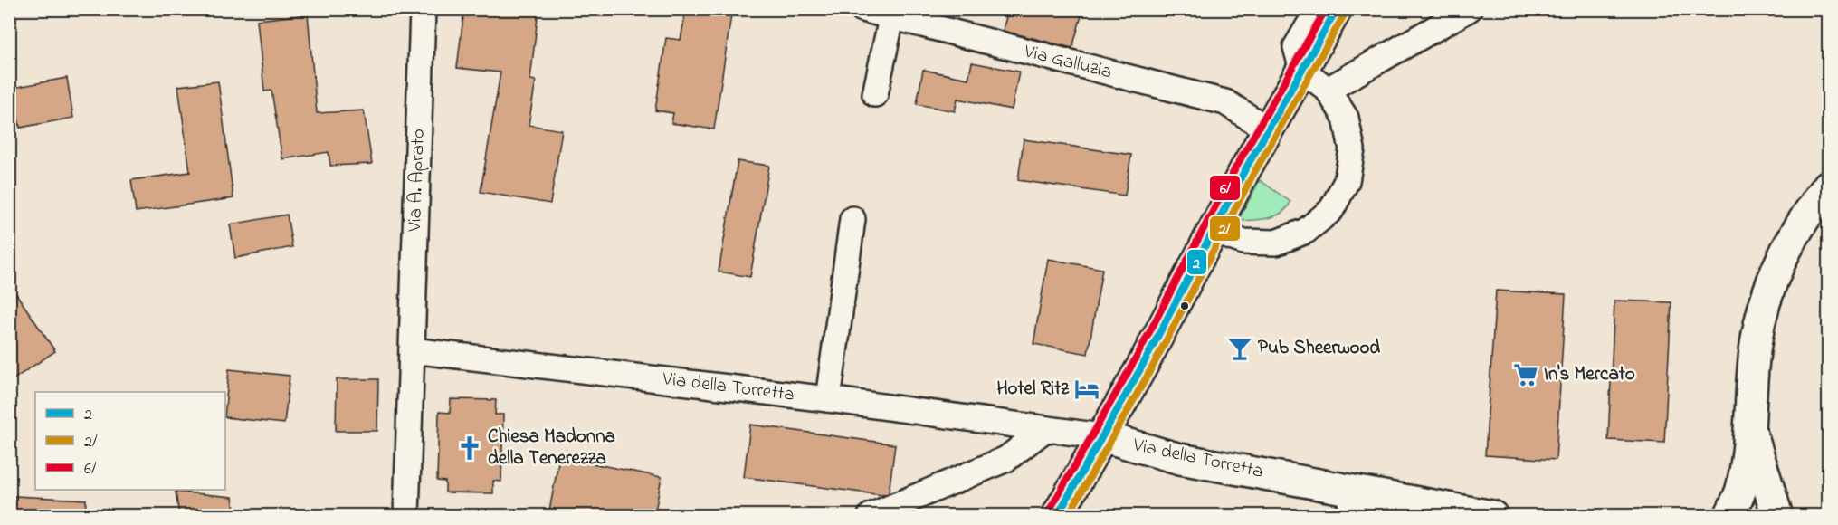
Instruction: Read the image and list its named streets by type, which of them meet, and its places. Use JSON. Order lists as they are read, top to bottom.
{
  "streets": {
    "main road": ["Via della Torretta"],
    "street": ["Via Galluzia", "Via A. Aprato"]
  },
  "crossings": [
    ["Via A. Aprato", "Via della Torretta"]
  ],
  "places": {
    "bar": ["Pub Sheerwood"],
    "supermarket": ["In's Mercato"],
    "hotel": ["Hotel Ritz"],
    "church": ["Chiesa Madonna della Tenerezza"]
  },
  "lines": ["transit line 2", "transit line 6/", "transit line 2/"],
  "legend": ["2", "2/", "6/"]
}
